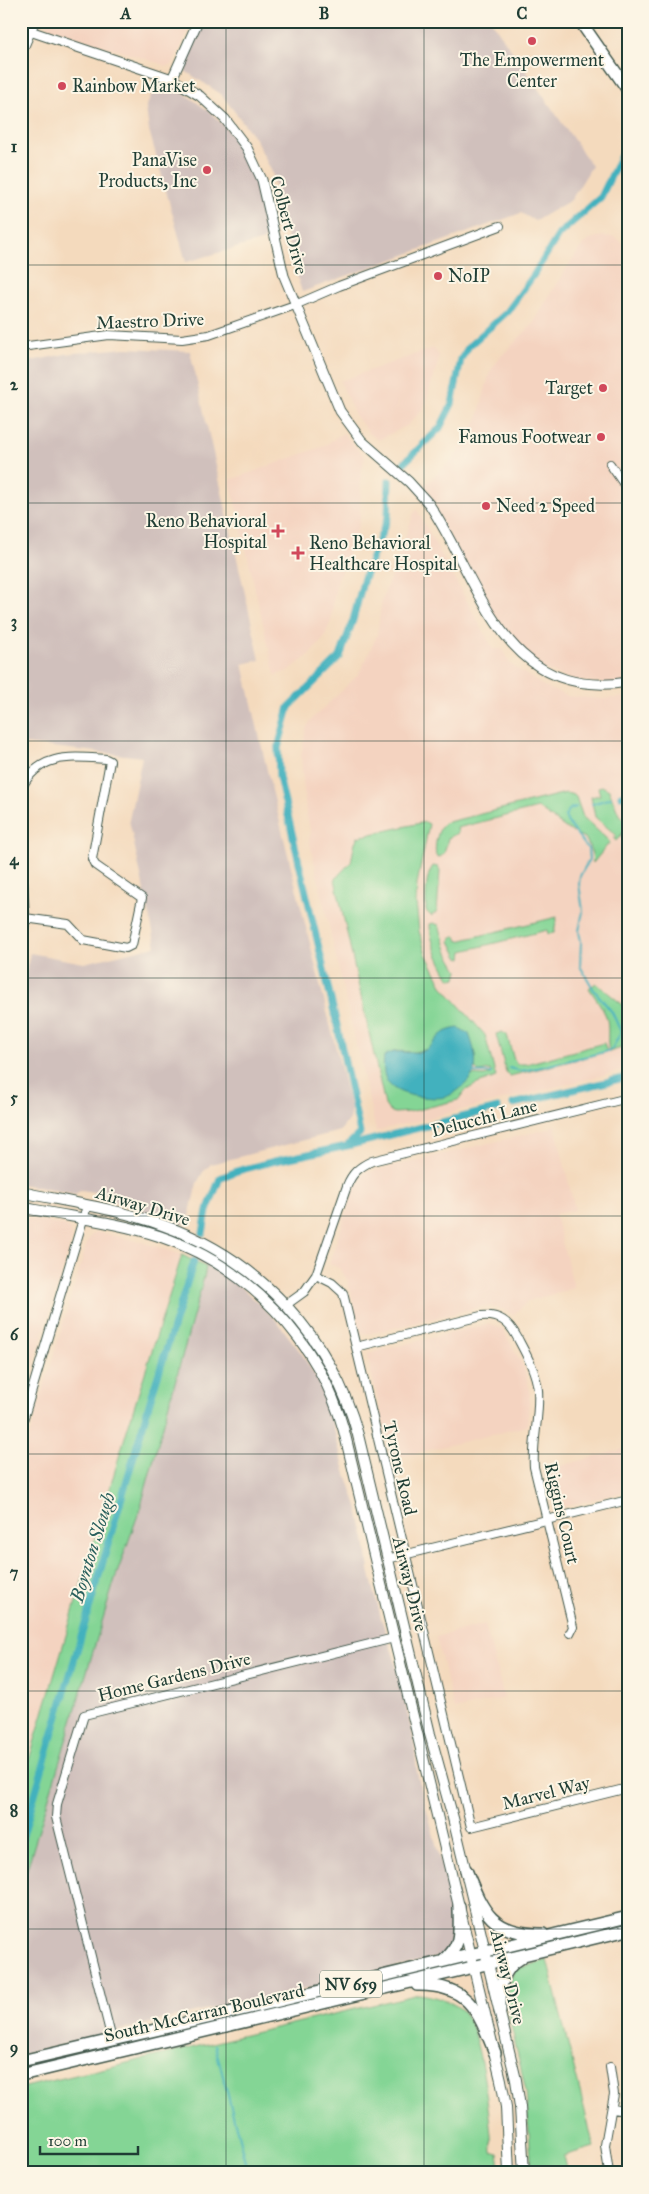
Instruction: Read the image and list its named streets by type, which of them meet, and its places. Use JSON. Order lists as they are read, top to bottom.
{
  "streets": {
    "main road": ["Airway Drive", "NV 659", "South McCarran Boulevard"],
    "street": [
      "Colbert Drive",
      "Maestro Drive",
      "Delucchi Lane",
      "Tyrone Road",
      "Riggins Court",
      "Home Gardens Drive",
      "Marvel Way"
    ]
  },
  "crossings": [
    ["Colbert Drive", "Maestro Drive"],
    ["Delucchi Lane", "Tyrone Road"],
    ["Airway Drive", "Home Gardens Drive"],
    ["Airway Drive", "South McCarran Boulevard"],
    ["Tyrone Road", "Riggins Court"],
    ["Tyrone Road", "Marvel Way"],
    ["Home Gardens Drive", "South McCarran Boulevard"]
  ],
  "water": ["Boynton Slough"],
  "places": {
    "other": [
      "The Empowerment Center",
      "Rainbow Market",
      "PanaVise Products, Inc",
      "NoIP",
      "Target",
      "Famous Footwear",
      "Need 2 Speed"
    ],
    "health": ["Reno Behavioral Hospital", "Reno Behavioral Healthcare Hospital"]
  },
  "scale_bar": "100 m",
  "grid": {
    "columns": ["A", "B", "C"],
    "rows": [
      "1",
      "2",
      "3",
      "4",
      "5",
      "6",
      "7",
      "8",
      "9"
    ]
  }
}
